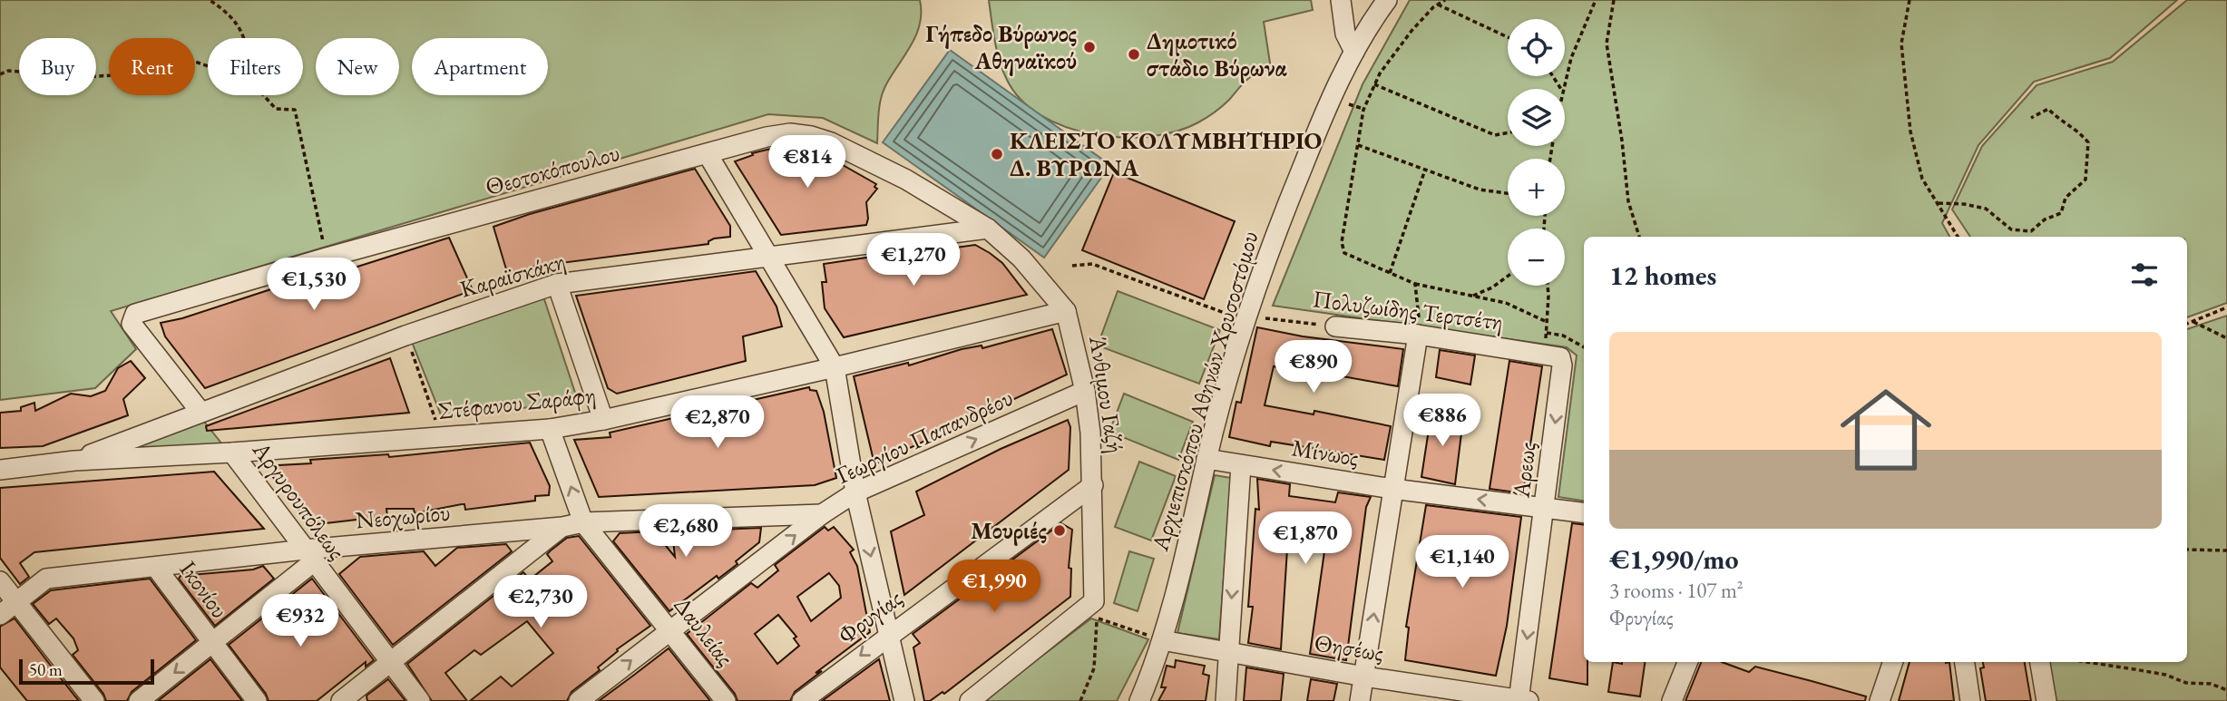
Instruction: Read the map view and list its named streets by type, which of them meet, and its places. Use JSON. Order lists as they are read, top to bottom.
{
  "streets": {
    "street": [
      "Θεοτοκόπουλου",
      "Καραϊσκάκη",
      "Πολυζωίδης Τερτσέτη",
      "Αρχιεπισκόπου Αθηνών Χρυσοστόμου",
      "Άνθιμου Γαζή",
      "Στέφανου Σαράφη",
      "Γεωργίου Παπανδρέου",
      "Μίνωος",
      "Άρεως",
      "Αργυρουπόλεως",
      "Νεοχωρίου",
      "Ικονίου",
      "Φρυγίας",
      "Δαυλείας",
      "Θησέως"
    ]
  },
  "crossings": [
    ["Θεοτοκόπουλου", "Καραϊσκάκη"],
    ["Θεοτοκόπουλου", "Άνθιμου Γαζή"],
    ["Καραϊσκάκη", "Άνθιμου Γαζή"],
    ["Καραϊσκάκη", "Στέφανου Σαράφη"],
    ["Πολυζωίδης Τερτσέτη", "Αρχιεπισκόπου Αθηνών Χρυσοστόμου"],
    ["Πολυζωίδης Τερτσέτη", "Άρεως"],
    ["Αρχιεπισκόπου Αθηνών Χρυσοστόμου", "Μίνωος"],
    ["Αρχιεπισκόπου Αθηνών Χρυσοστόμου", "Θησέως"],
    ["Άνθιμου Γαζή", "Στέφανου Σαράφη"],
    ["Άνθιμου Γαζή", "Γεωργίου Παπανδρέου"],
    ["Άνθιμου Γαζή", "Φρυγίας"],
    ["Στέφανου Σαράφη", "Αργυρουπόλεως"],
    ["Στέφανου Σαράφη", "Δαυλείας"],
    ["Γεωργίου Παπανδρέου", "Νεοχωρίου"],
    ["Γεωργίου Παπανδρέου", "Δαυλείας"],
    ["Μίνωος", "Άρεως"],
    ["Άρεως", "Θησέως"],
    ["Αργυρουπόλεως", "Νεοχωρίου"],
    ["Νεοχωρίου", "Ικονίου"],
    ["Νεοχωρίου", "Δαυλείας"]
  ],
  "one_way": ["Γεωργίου Παπανδρέου", "Μίνωος"],
  "places": [
    "Γήπεδο Βύρωνος Αθηναϊκού",
    "Δημοτικό στάδιο Βύρωνα",
    "ΚΛΕΙΣΤΟ ΚΟΛΥΜΒΗΤΗΡΙΟ Δ. ΒΥΡΩΝΑ",
    "Μουριές"
  ],
  "scale_bar": "50 m",
  "page": {
    "map_buttons": ["+", "−"],
    "chip": [
      "Buy",
      "Rent",
      "Filters",
      "New",
      "Apartment"
    ],
    "price": [
      "€814",
      "€1,270",
      "€1,530",
      "€890",
      "€886",
      "€2,870",
      "€2,680",
      "€1,870",
      "€1,140",
      "€1,990",
      "€2,730",
      "€932"
    ],
    "heading": "12 homes",
    "list": [
      {
        "name": "€1,990/mo",
        "note": "3 rooms · 107 m² · Φρυγίας"
      }
    ],
    "scale": "50 m"
  }
}
